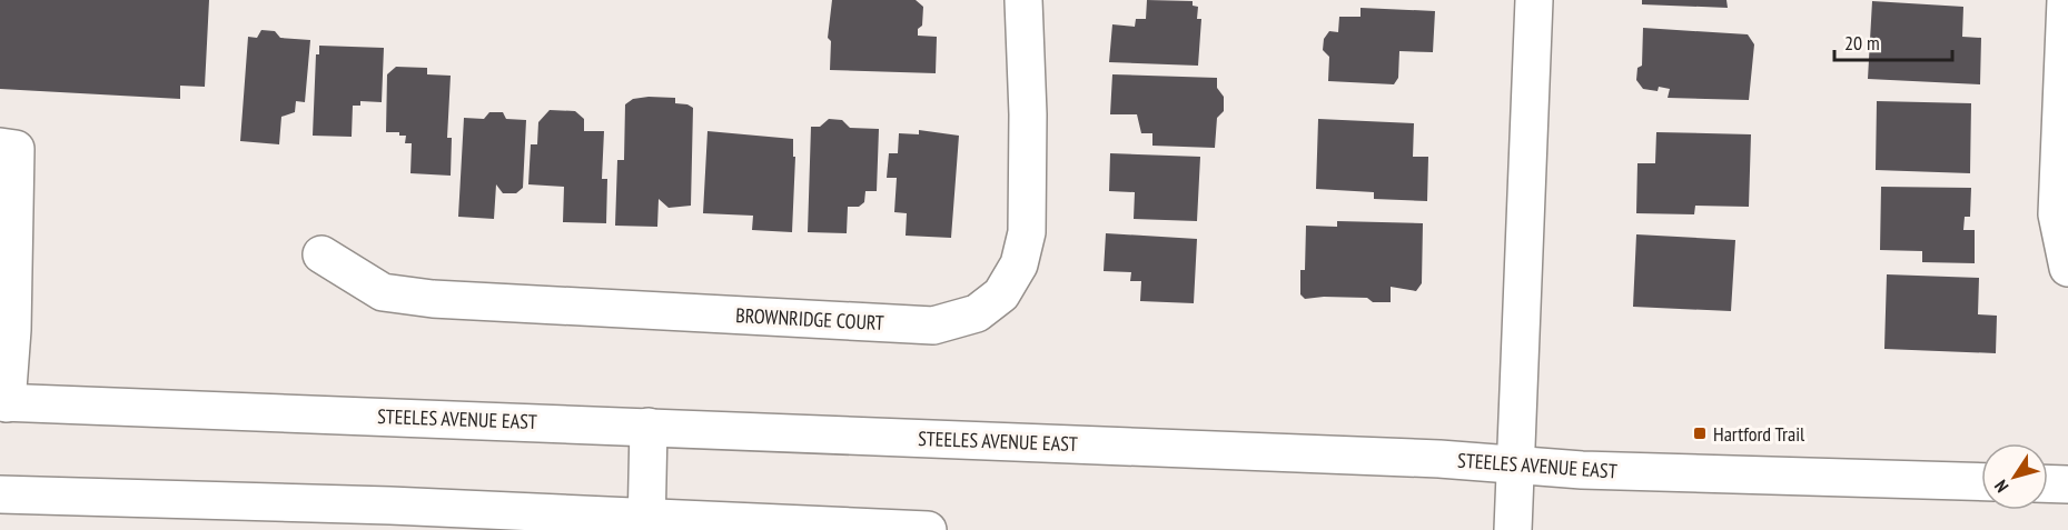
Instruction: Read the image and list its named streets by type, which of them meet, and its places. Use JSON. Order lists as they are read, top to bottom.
{
  "streets": {
    "main road": ["BROWNRIDGE COURT", "STEELES AVENUE EAST"]
  },
  "places": {
    "transit": ["Hartford Trail"]
  },
  "scale_bar": "20 m",
  "north": "bottom left"
}
